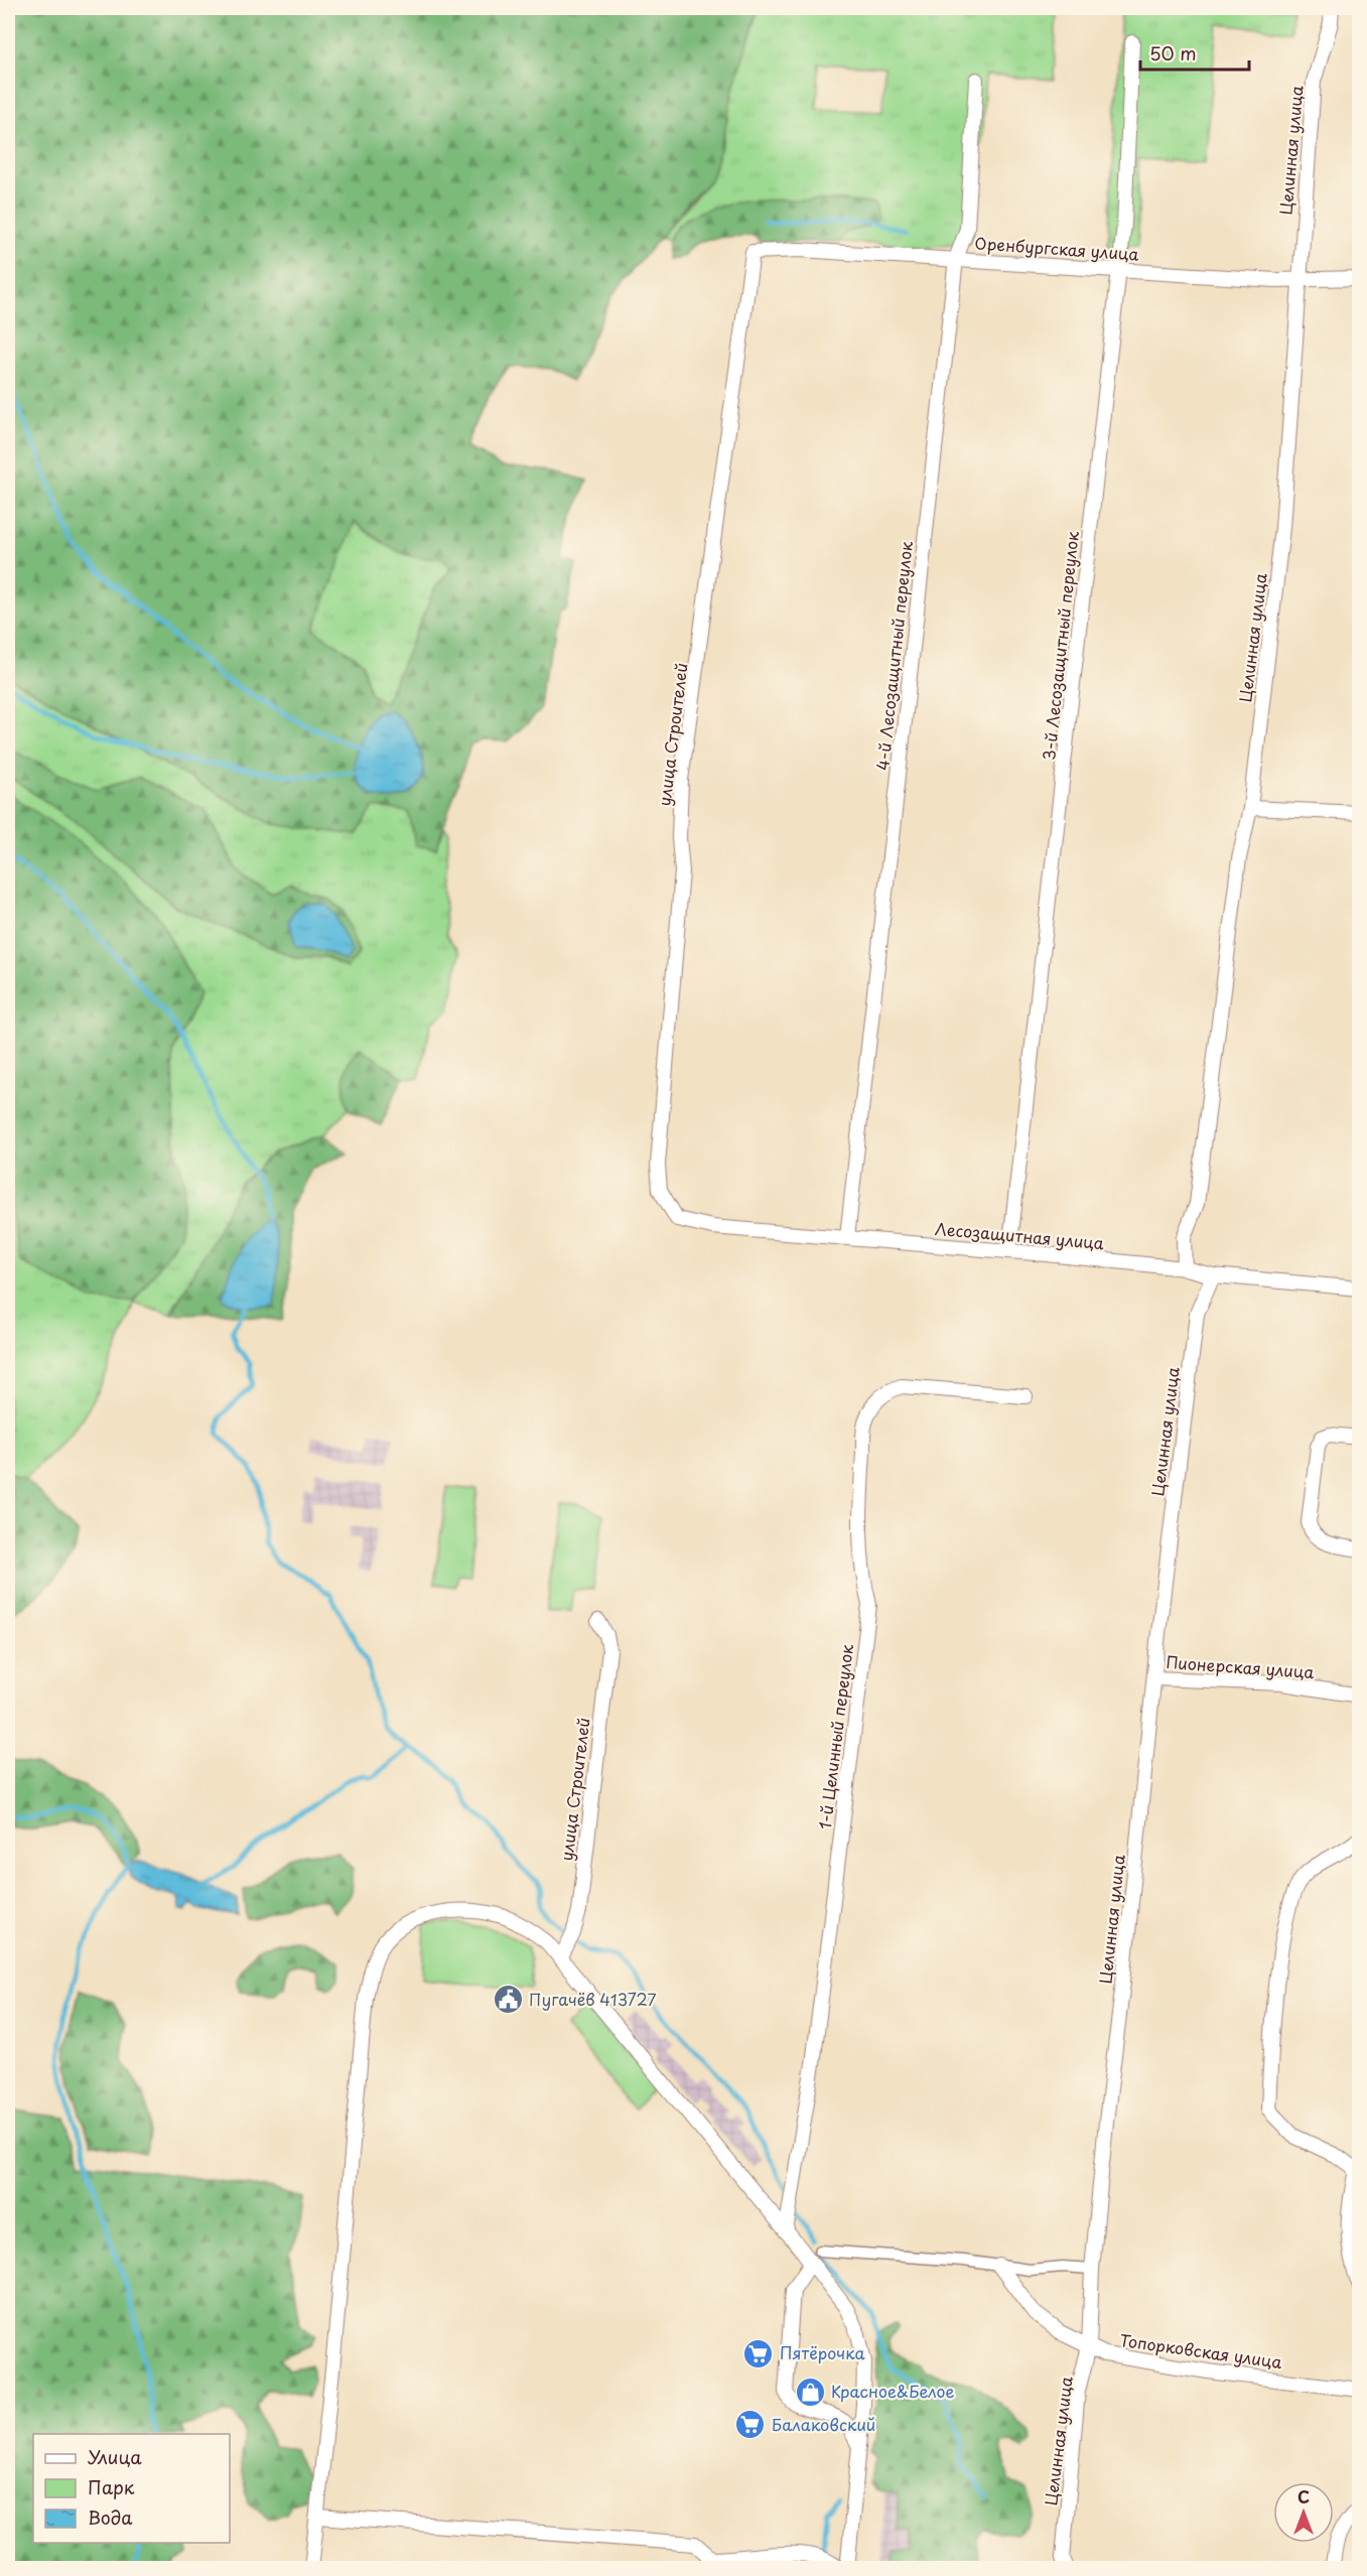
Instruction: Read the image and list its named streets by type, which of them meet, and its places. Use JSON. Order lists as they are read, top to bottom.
{
  "streets": {
    "street": [
      "Целинная улица",
      "Оренбургская улица",
      "3-й Лесозащитный переулок",
      "4-й Лесозащитный переулок",
      "улица Строителей",
      "Лесозащитная улица",
      "Пионерская улица",
      "1-й Целинный переулок",
      "Топорковская улица"
    ]
  },
  "crossings": [
    ["Целинная улица", "Оренбургская улица"],
    ["Целинная улица", "Лесозащитная улица"],
    ["Целинная улица", "Пионерская улица"],
    ["Целинная улица", "Топорковская улица"],
    ["Оренбургская улица", "3-й Лесозащитный переулок"],
    ["Оренбургская улица", "4-й Лесозащитный переулок"],
    ["Оренбургская улица", "улица Строителей"],
    ["3-й Лесозащитный переулок", "Лесозащитная улица"],
    ["4-й Лесозащитный переулок", "Лесозащитная улица"],
    ["улица Строителей", "Лесозащитная улица"]
  ],
  "places": {
    "public building": ["Пугачёв 413727"],
    "supermarket": ["Пятёрочка", "Балаковский"],
    "shop": ["Красное&Белое"]
  },
  "legend": ["Улица", "Парк", "Вода"],
  "scale_bar": "50 m",
  "north": "top"
}
